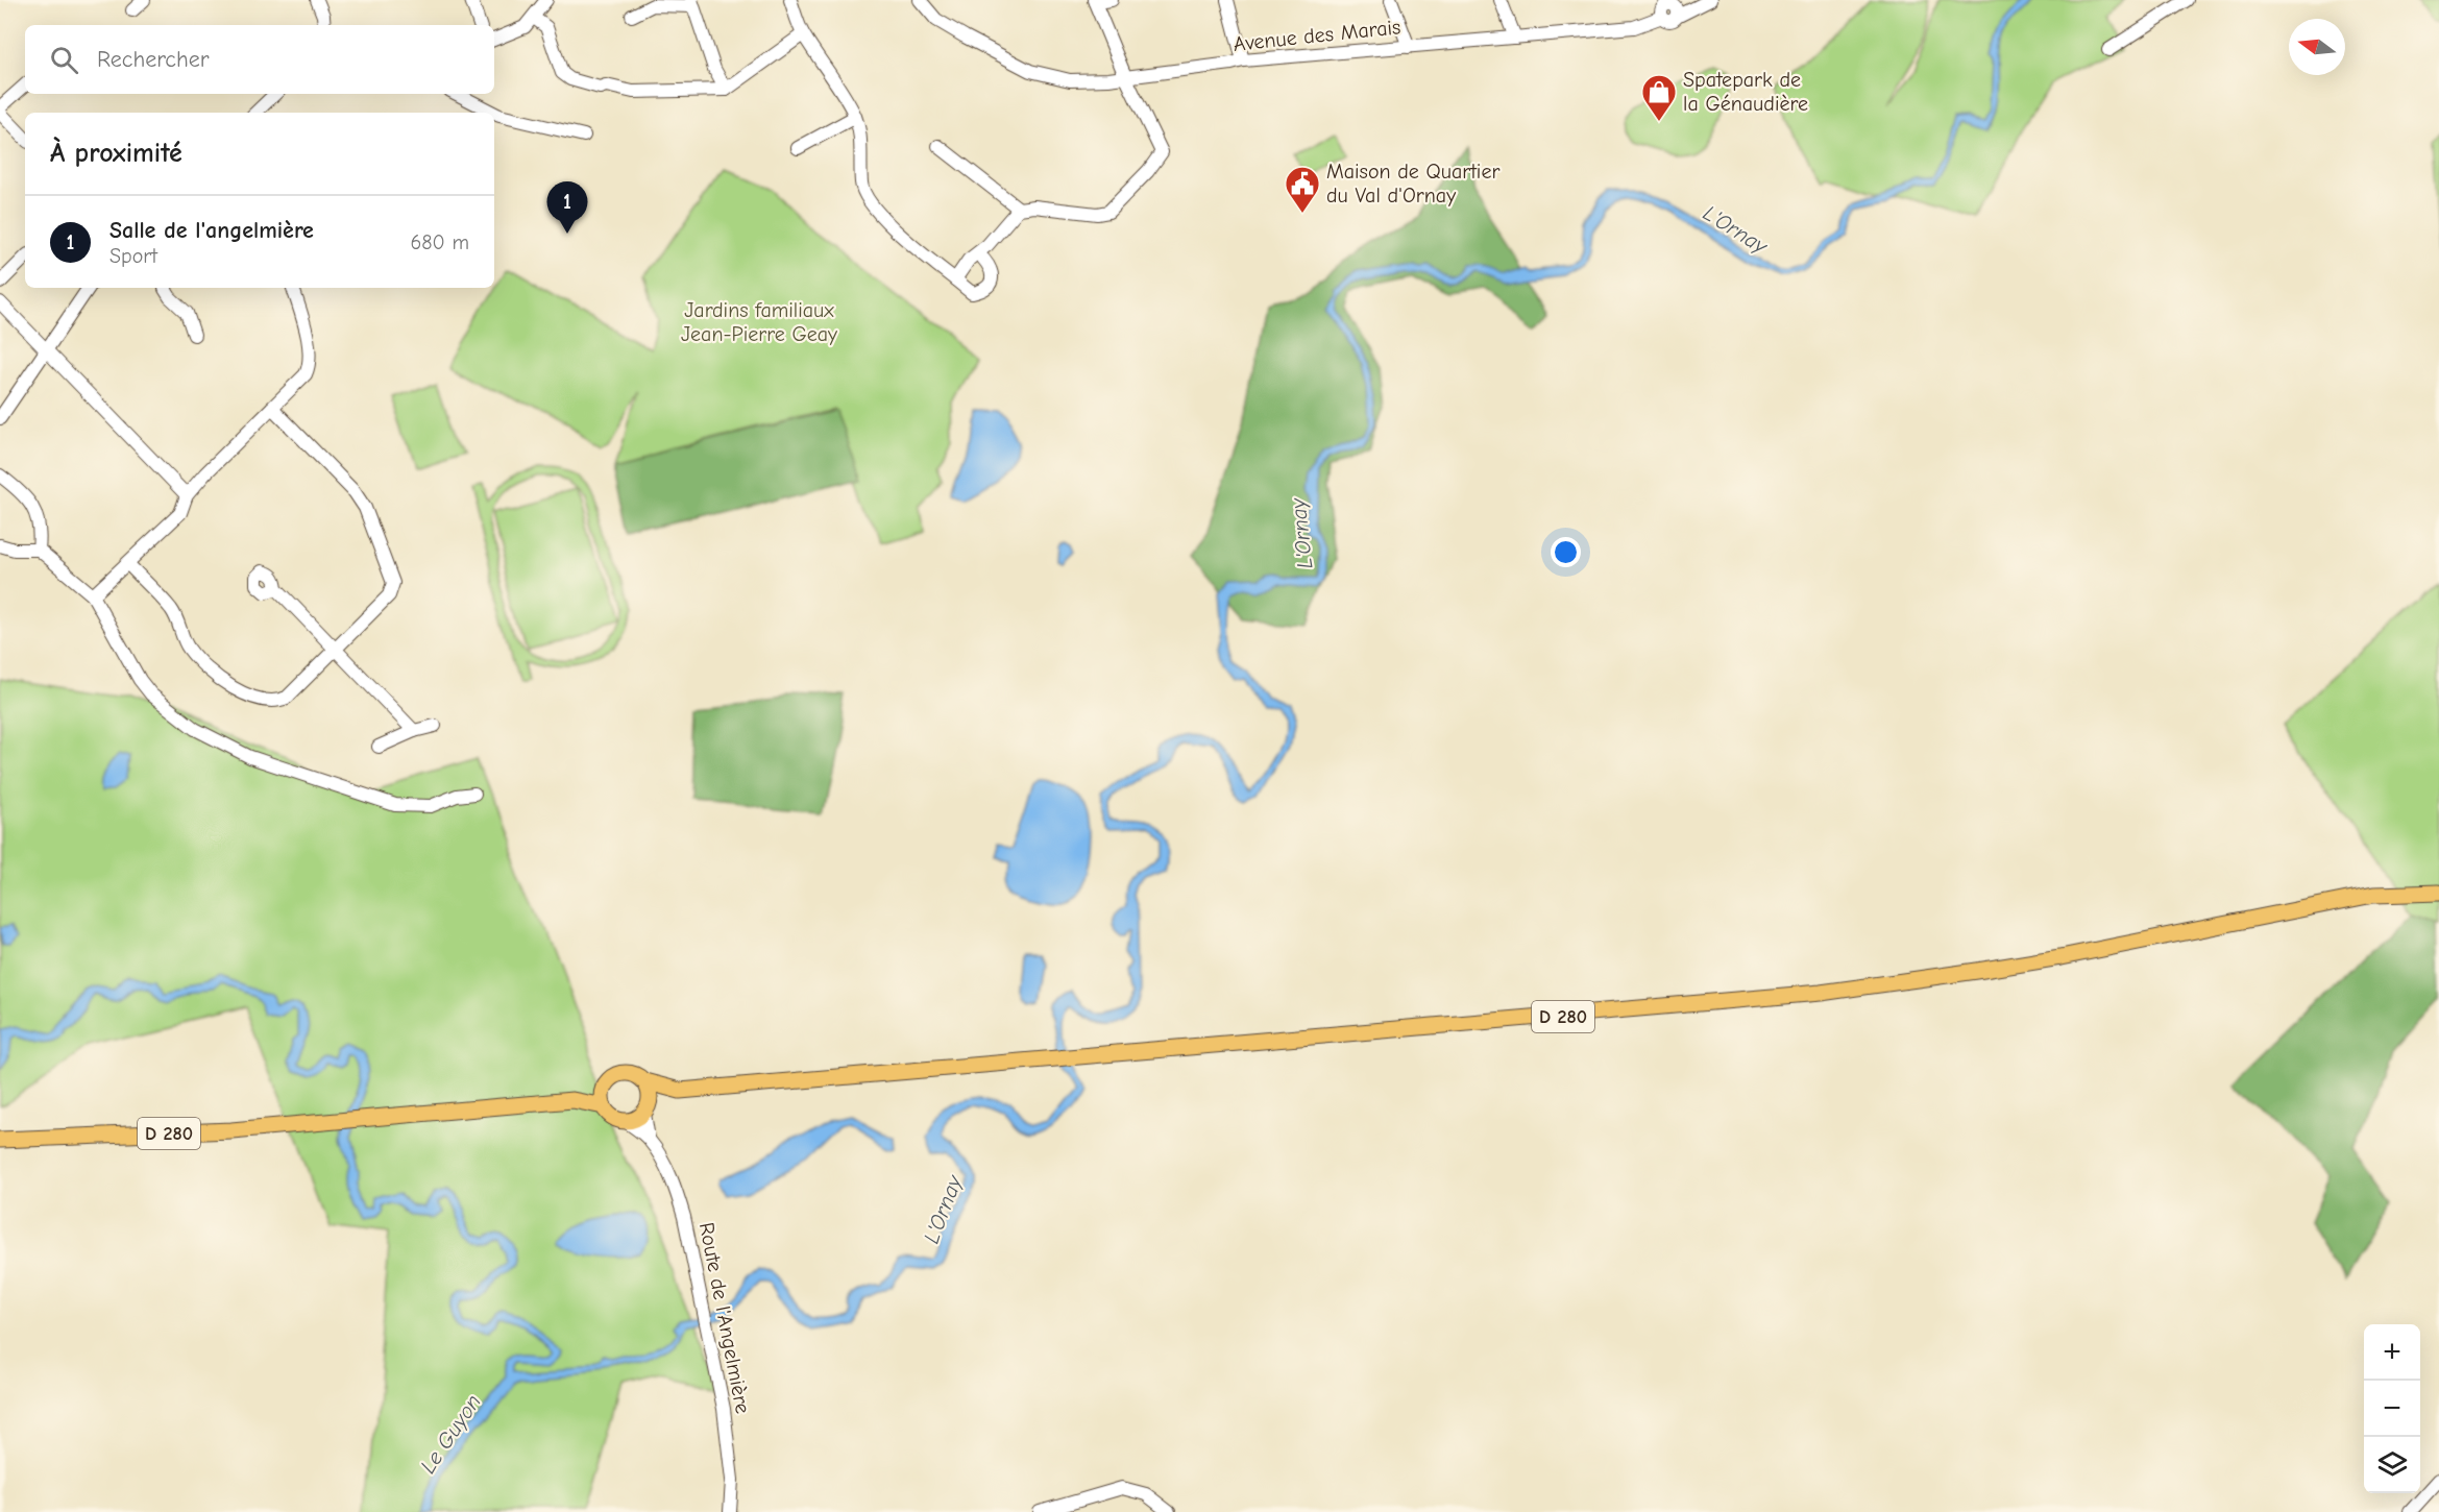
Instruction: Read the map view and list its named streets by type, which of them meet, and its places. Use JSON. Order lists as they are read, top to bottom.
{
  "streets": {
    "main road": ["D 280"],
    "street": ["Avenue des Marais", "Route de l'Angelmière"]
  },
  "crossings": [
    ["D 280", "Route de l'Angelmière"]
  ],
  "water": ["L'Ornay", "Le Guyon"],
  "parks": ["Jardins familiaux Jean-Pierre Geay"],
  "places": {
    "shop": ["Spatepark de la Génaudière"],
    "public building": ["Maison de Quartier du Val d'Ornay"]
  },
  "north": "left",
  "page": {
    "search": "Rechercher",
    "heading": "À proximité",
    "pins": "1",
    "list": [
      {
        "mark": "1",
        "name": "Salle de l'angelmière",
        "note": "Sport",
        "value": "680 m"
      }
    ],
    "map_buttons": ["+", "−"]
  }
}
